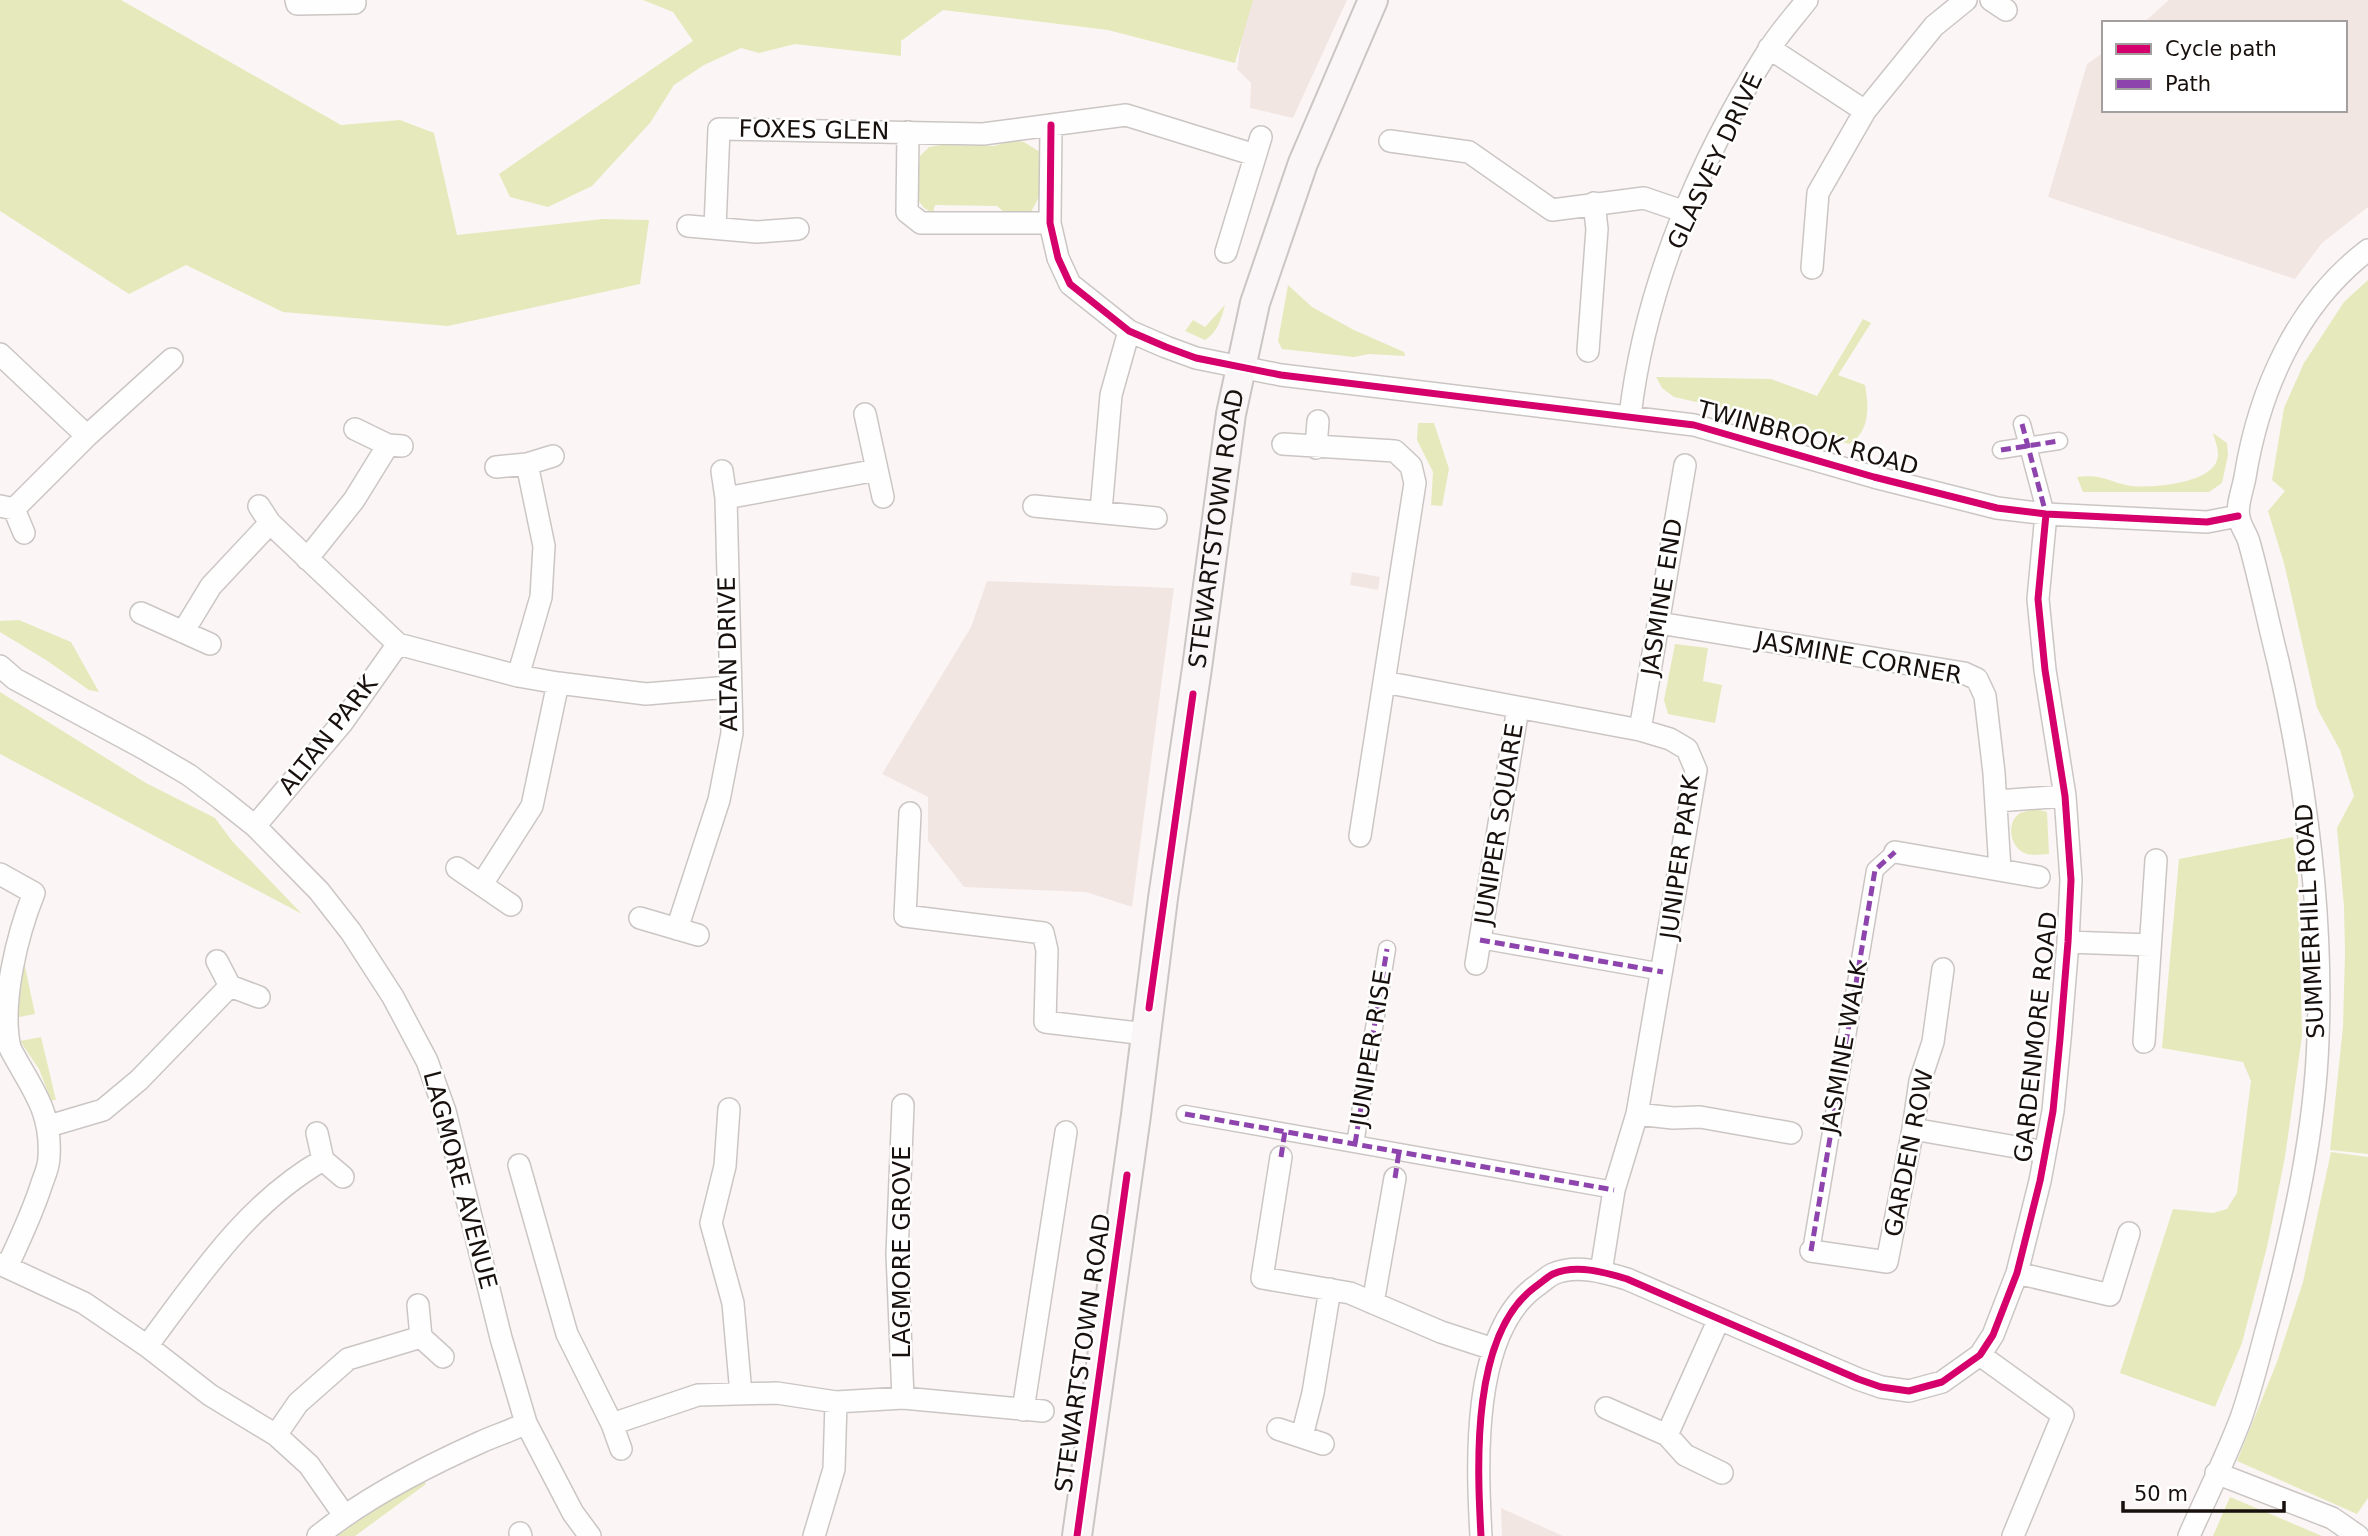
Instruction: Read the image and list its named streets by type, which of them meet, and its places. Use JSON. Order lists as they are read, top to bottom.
{
  "streets": {
    "main road": ["STEWARTSTOWN ROAD"],
    "street": [
      "FOXES GLEN",
      "GLASVEY DRIVE",
      "TWINBROOK ROAD",
      "JASMINE END",
      "ALTAN DRIVE",
      "JASMINE CORNER",
      "ALTAN PARK",
      "JUNIPER SQUARE",
      "JUNIPER PARK",
      "SUMMERHILL ROAD",
      "GARDENMORE ROAD",
      "JASMINE WALK",
      "JUNIPER RISE",
      "GARDEN ROW",
      "LAGMORE AVENUE",
      "LAGMORE GROVE"
    ]
  },
  "crossings": [
    ["GLASVEY DRIVE", "TWINBROOK ROAD"],
    ["TWINBROOK ROAD", "STEWARTSTOWN ROAD"],
    ["TWINBROOK ROAD", "SUMMERHILL ROAD"],
    ["TWINBROOK ROAD", "GARDENMORE ROAD"],
    ["JASMINE END", "JASMINE CORNER"],
    ["JASMINE END", "JUNIPER PARK"],
    ["ALTAN PARK", "LAGMORE AVENUE"],
    ["JUNIPER SQUARE", "JUNIPER PARK"],
    ["JUNIPER PARK", "GARDENMORE ROAD"],
    ["JUNIPER PARK", "JUNIPER RISE"],
    ["JASMINE WALK", "GARDEN ROW"]
  ],
  "legend": ["Cycle path", "Path"],
  "scale_bar": "50 m"
}
